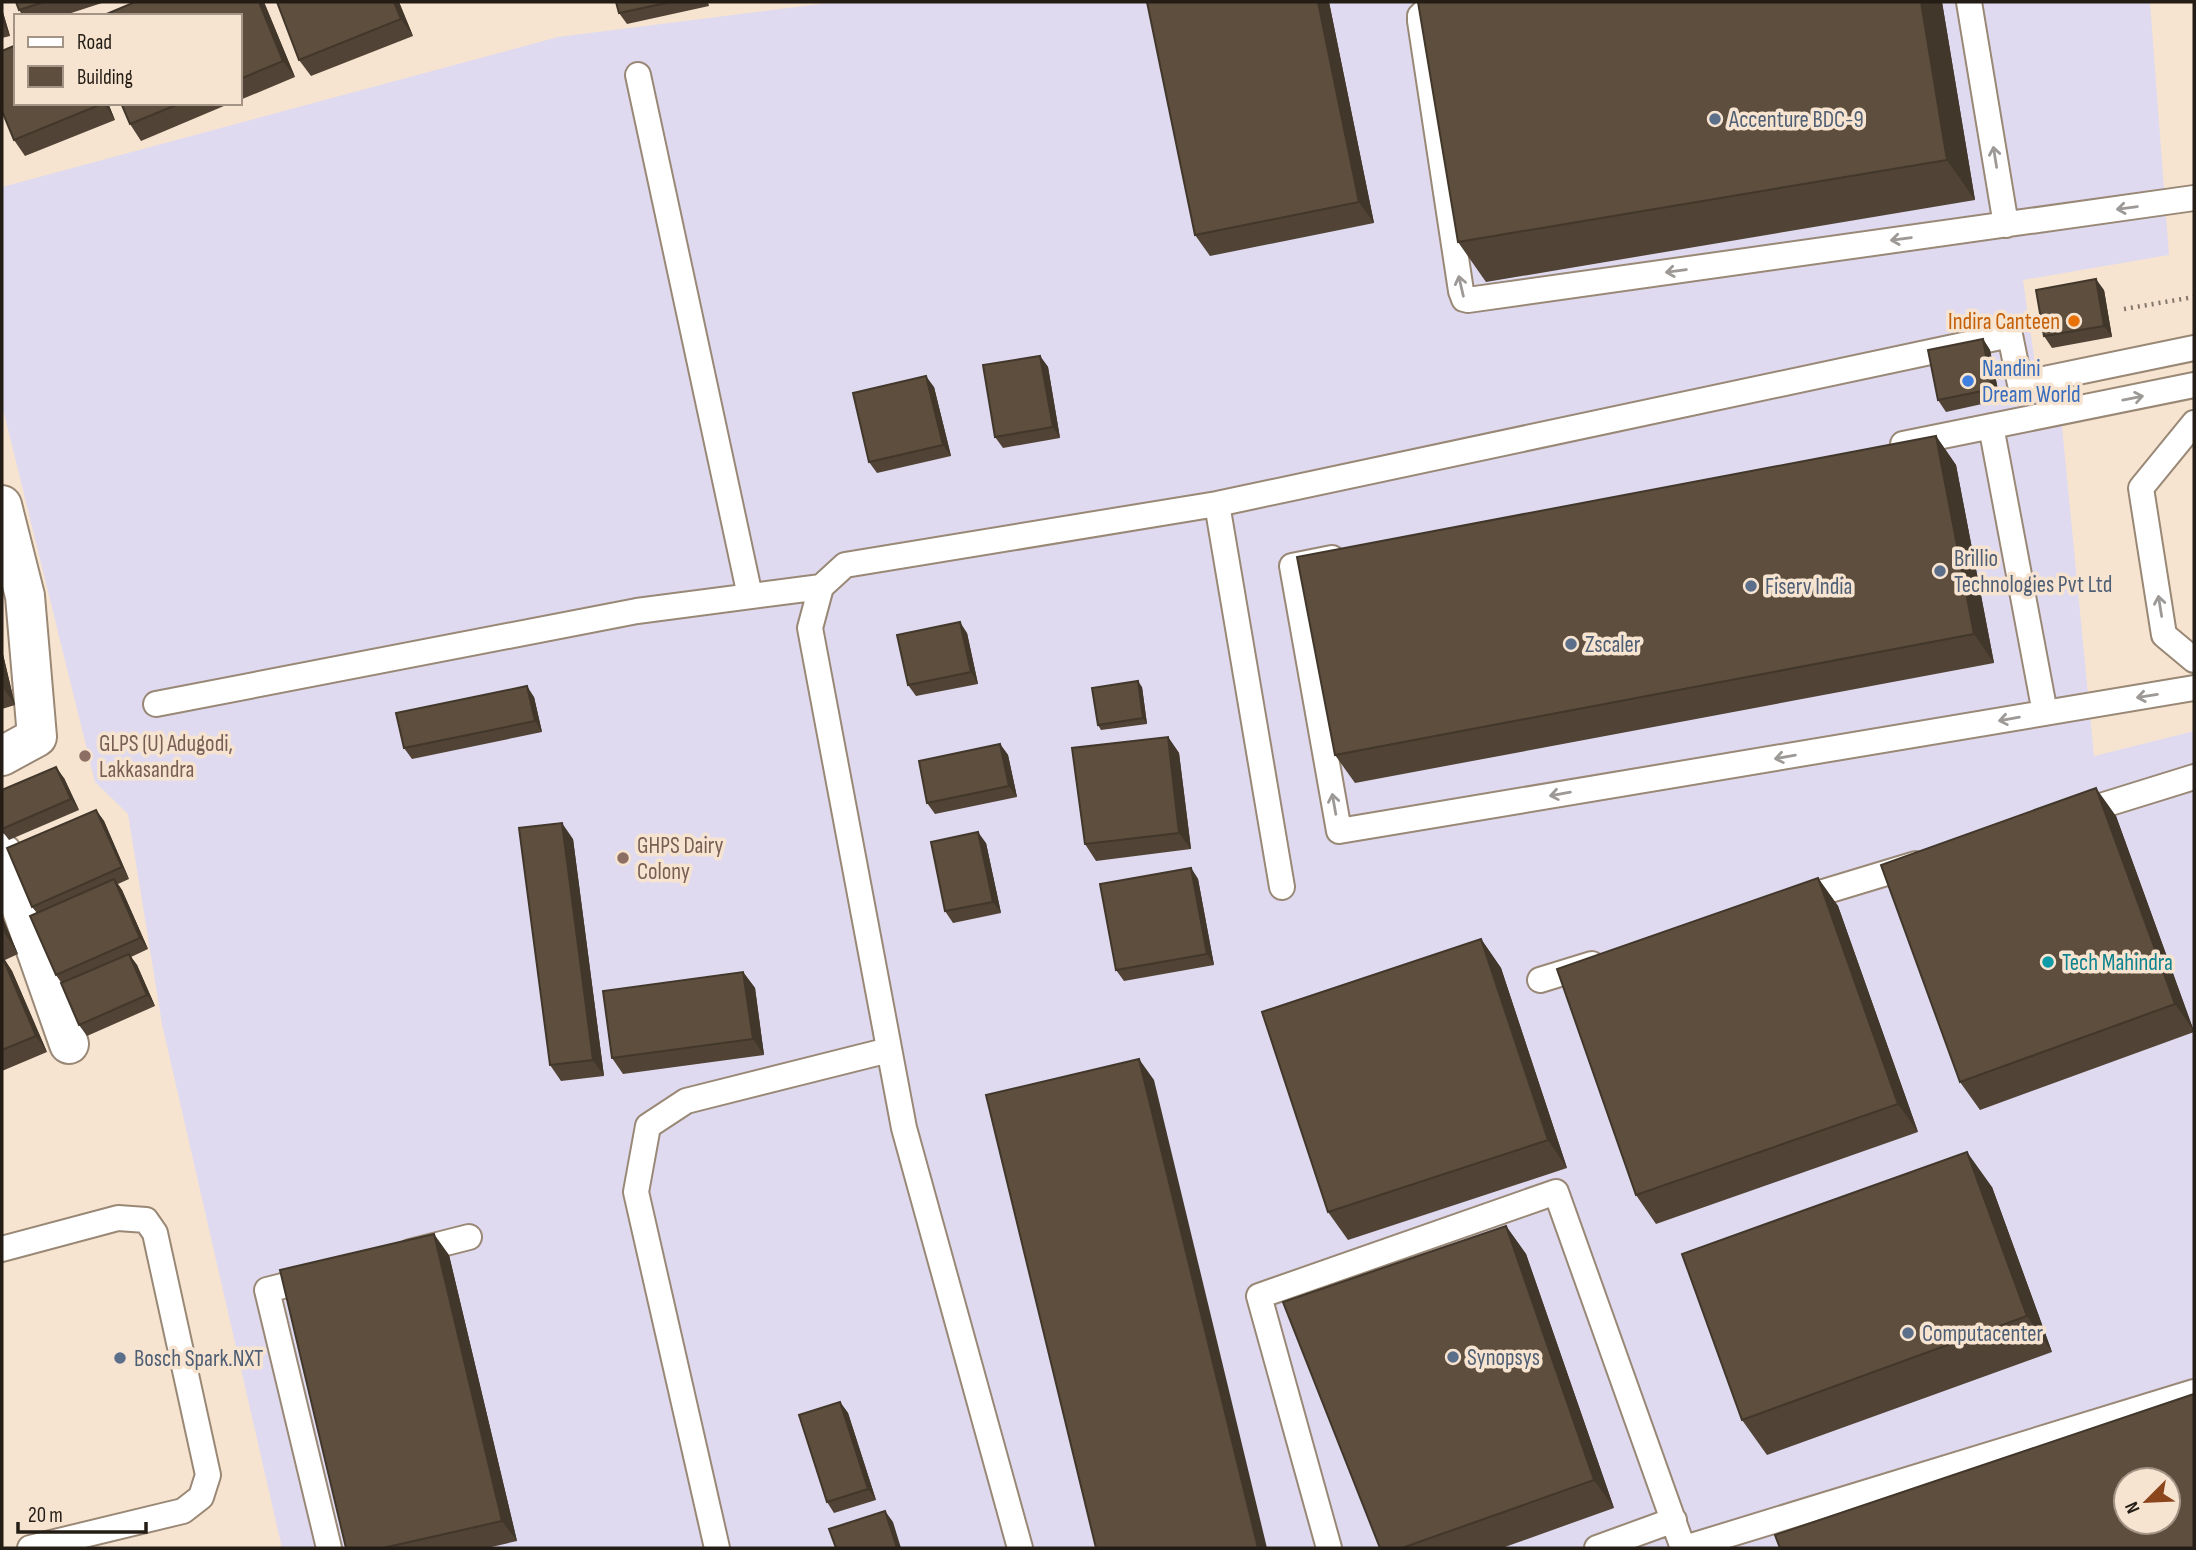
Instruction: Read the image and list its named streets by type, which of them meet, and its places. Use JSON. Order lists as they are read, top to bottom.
{
  "places": [
    "Accenture BDC-9",
    "Indira Canteen",
    "Nandini Dream World",
    "Brillio Technologies Pvt Ltd",
    "Fiserv India",
    "Zscaler",
    "GLPS (U) Adugodi, Lakkasandra",
    "GHPS Dairy Colony",
    "Tech Mahindra",
    "Computacenter",
    "Synopsys",
    "Bosch Spark.NXT"
  ],
  "legend": ["Road", "Building"],
  "scale_bar": "20 m",
  "north": "bottom left"
}
